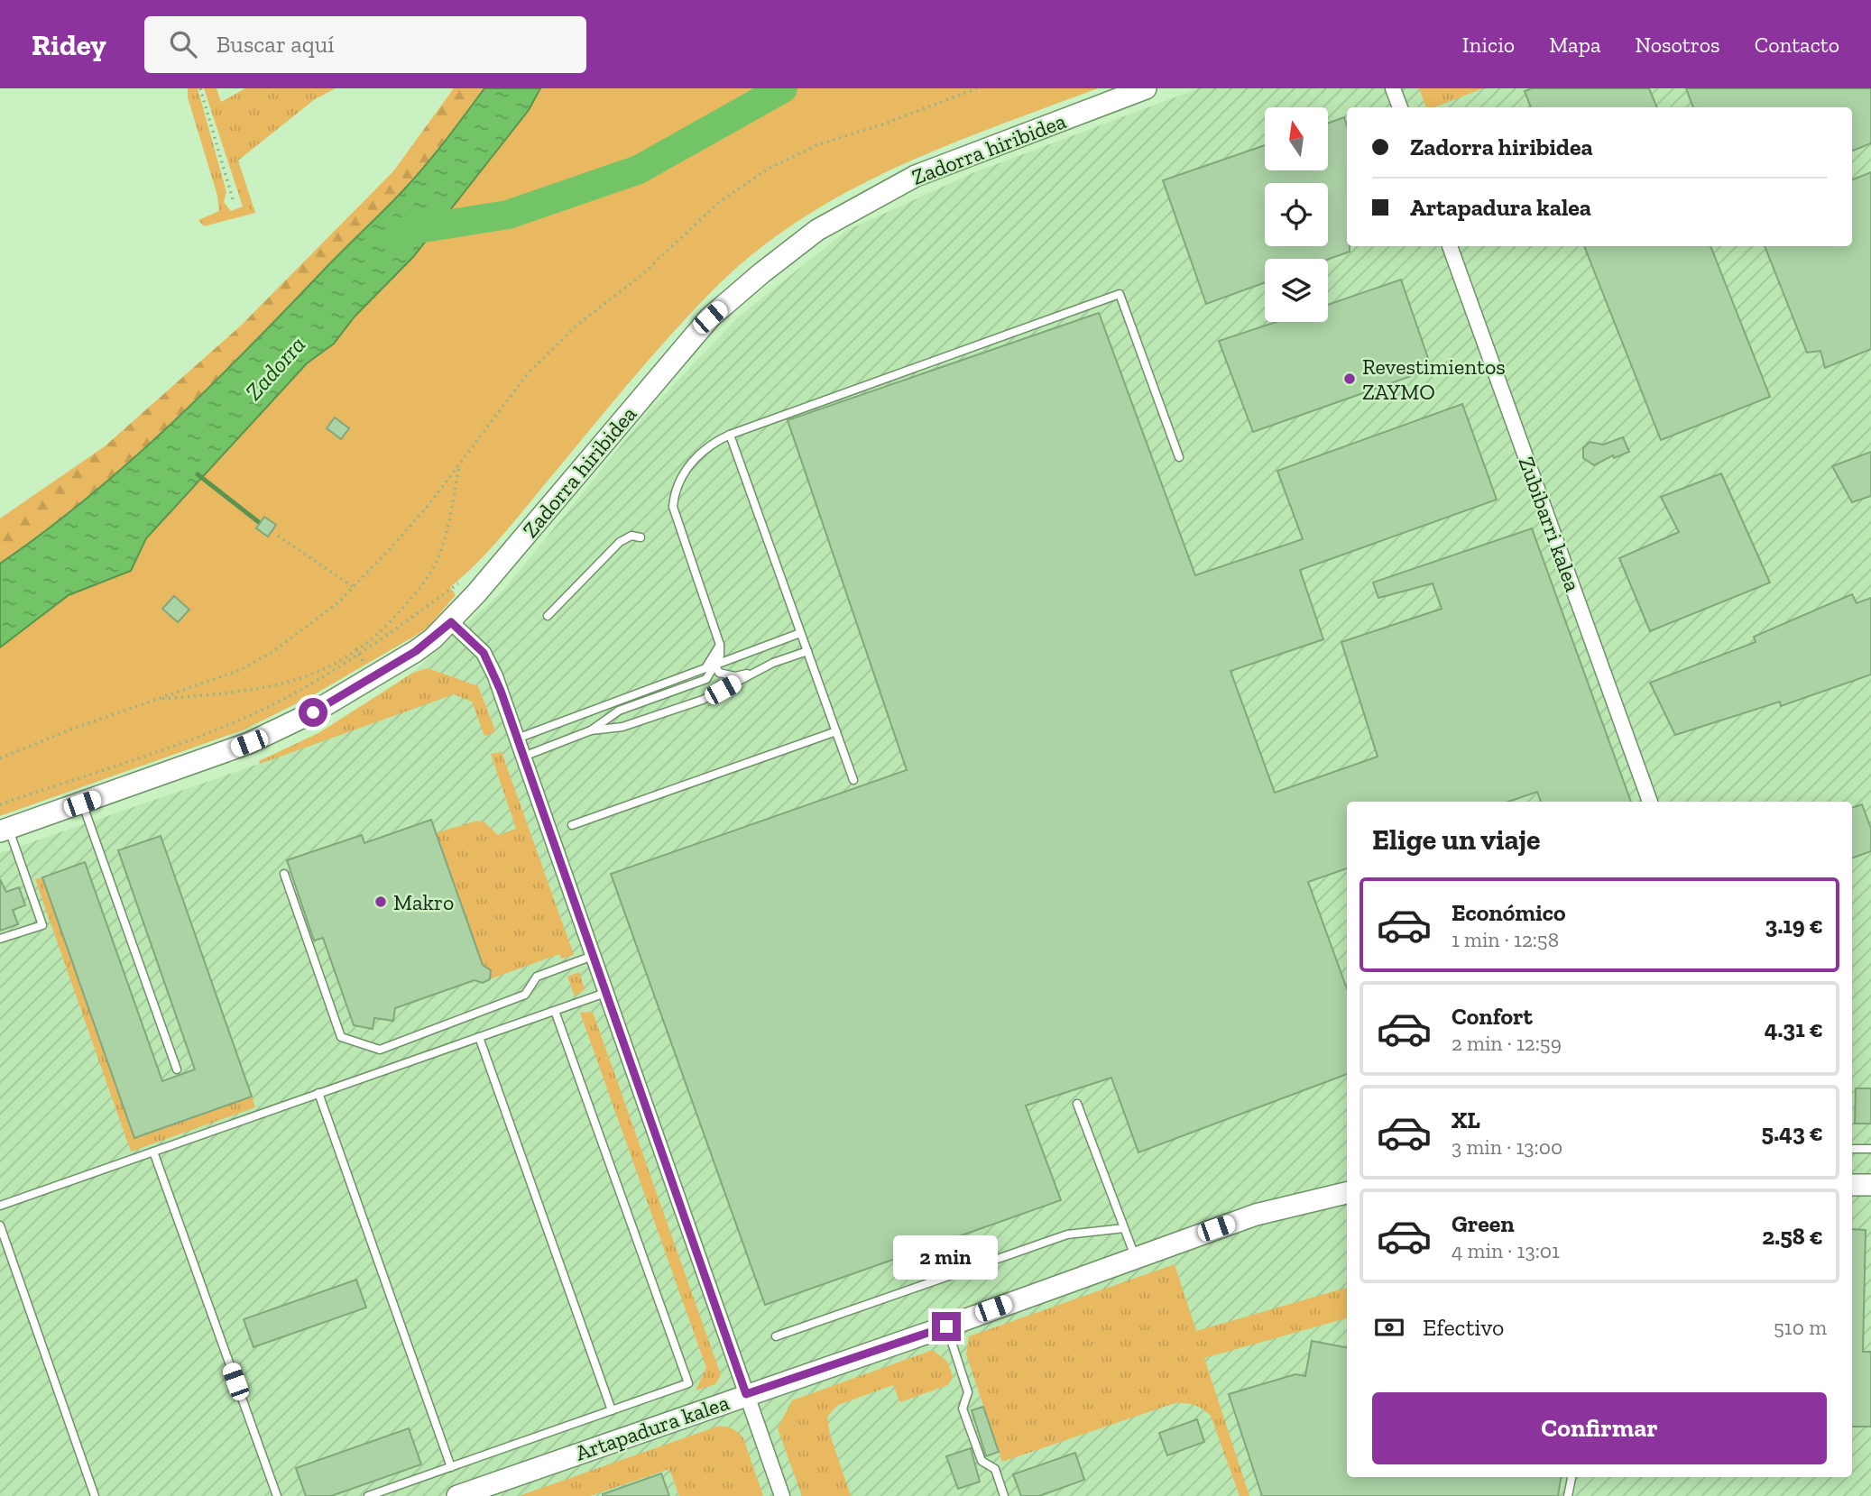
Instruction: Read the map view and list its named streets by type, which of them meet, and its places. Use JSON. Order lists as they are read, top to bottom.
{
  "streets": {
    "main road": ["Zadorra hiribidea", "Artapadura kalea"],
    "street": ["Zubibarri kalea"]
  },
  "water": ["Zadorra"],
  "places": ["Revestimientos ZAYMO", "Makro"],
  "north": "top",
  "page": {
    "header": "Ridey",
    "search": "Buscar aquí",
    "nav": [
      "Inicio",
      "Mapa",
      "Nosotros",
      "Contacto"
    ],
    "banner": ["Zadorra hiribidea", "Artapadura kalea"],
    "heading": "Elige un viaje",
    "list": [
      {
        "name": "Económico",
        "note": "1 min · 12:58",
        "value": "3.19 €"
      },
      {
        "name": "Confort",
        "note": "2 min · 12:59",
        "value": "4.31 €"
      },
      {
        "name": "XL",
        "note": "3 min · 13:00",
        "value": "5.43 €"
      },
      {
        "name": "Green",
        "note": "4 min · 13:01",
        "value": "2.58 €"
      }
    ],
    "bubble": "2 min",
    "pay": ["Efectivo", "510 m"],
    "buttons": "Confirmar"
  }
}
